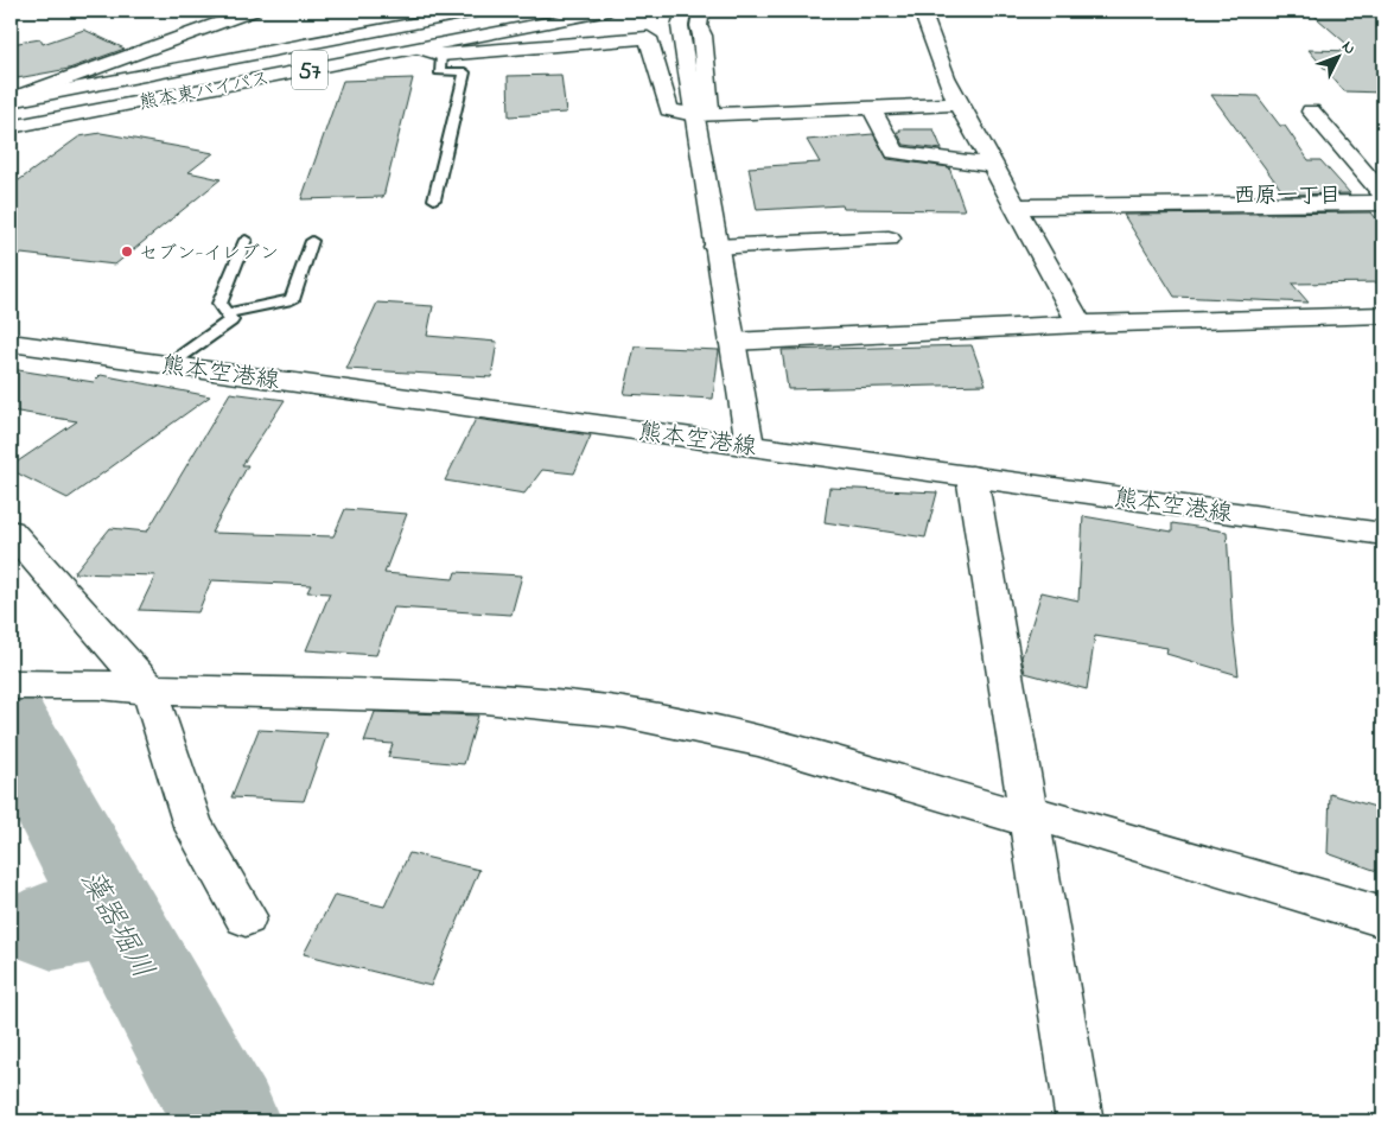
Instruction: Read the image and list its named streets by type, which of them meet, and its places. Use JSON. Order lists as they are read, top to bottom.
{
  "streets": {
    "main road": ["57", "熊本東バイパス", "熊本空港線"]
  },
  "districts": ["西原一丁目"],
  "water": ["藻器堀川"],
  "places": ["セブン-イレブン"],
  "north": "top right"
}
